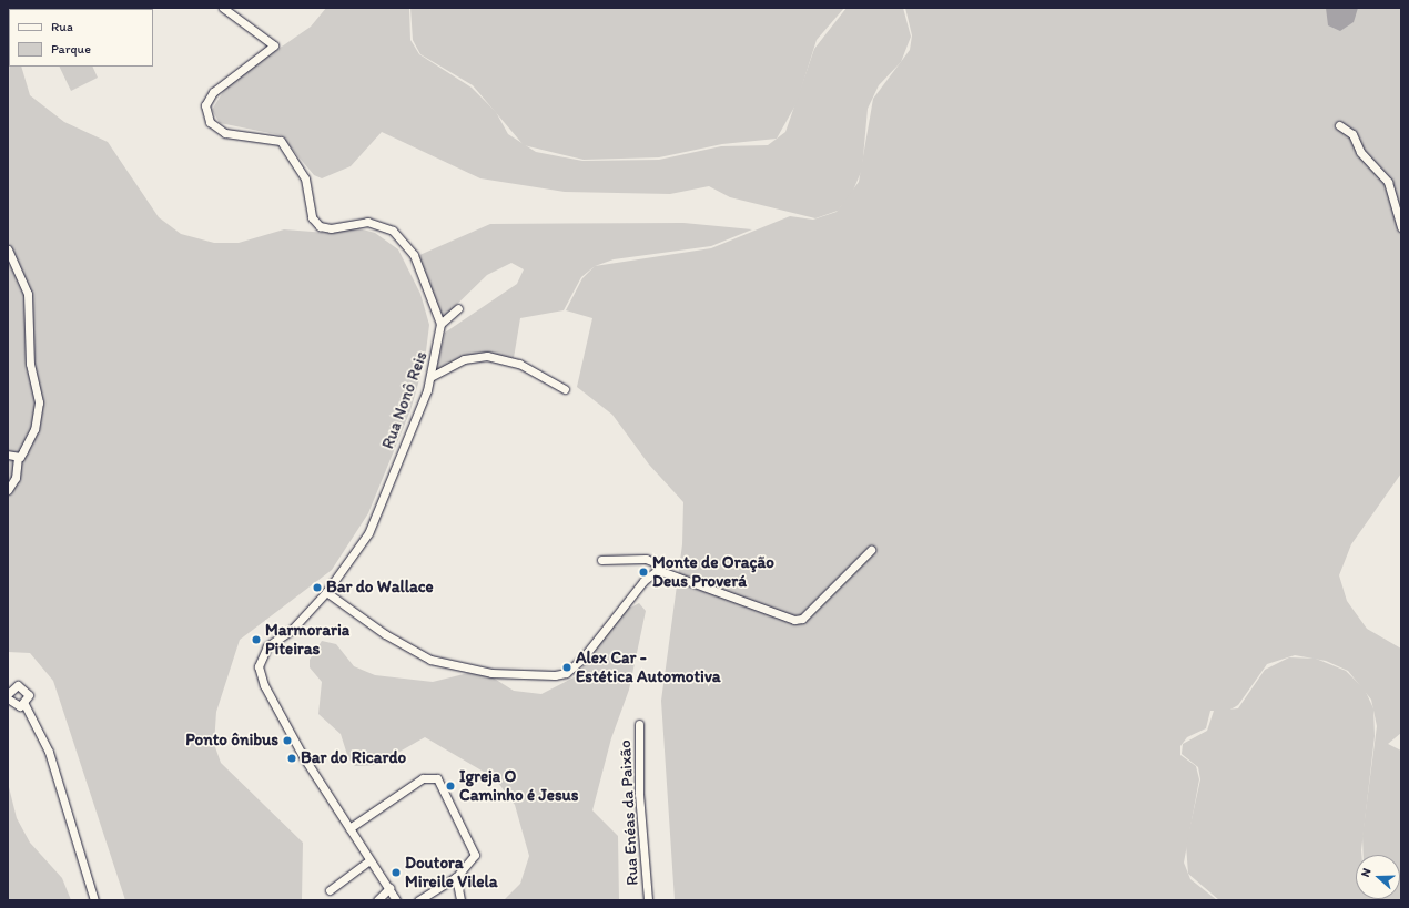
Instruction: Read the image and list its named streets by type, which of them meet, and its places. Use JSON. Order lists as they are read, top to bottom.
{
  "streets": {
    "street": ["Rua Nonô Reis", "Rua Enéas da Paixão"]
  },
  "places": [
    "Monte de Oração Deus Proverá",
    "Bar do Wallace",
    "Marmoraria Piteiras",
    "Alex Car - Estética Automotiva",
    "Ponto ônibus",
    "Bar do Ricardo",
    "Igreja O Caminho é Jesus",
    "Doutora Mireile Vilela"
  ],
  "legend": ["Rua", "Parque"],
  "north": "left"
}
